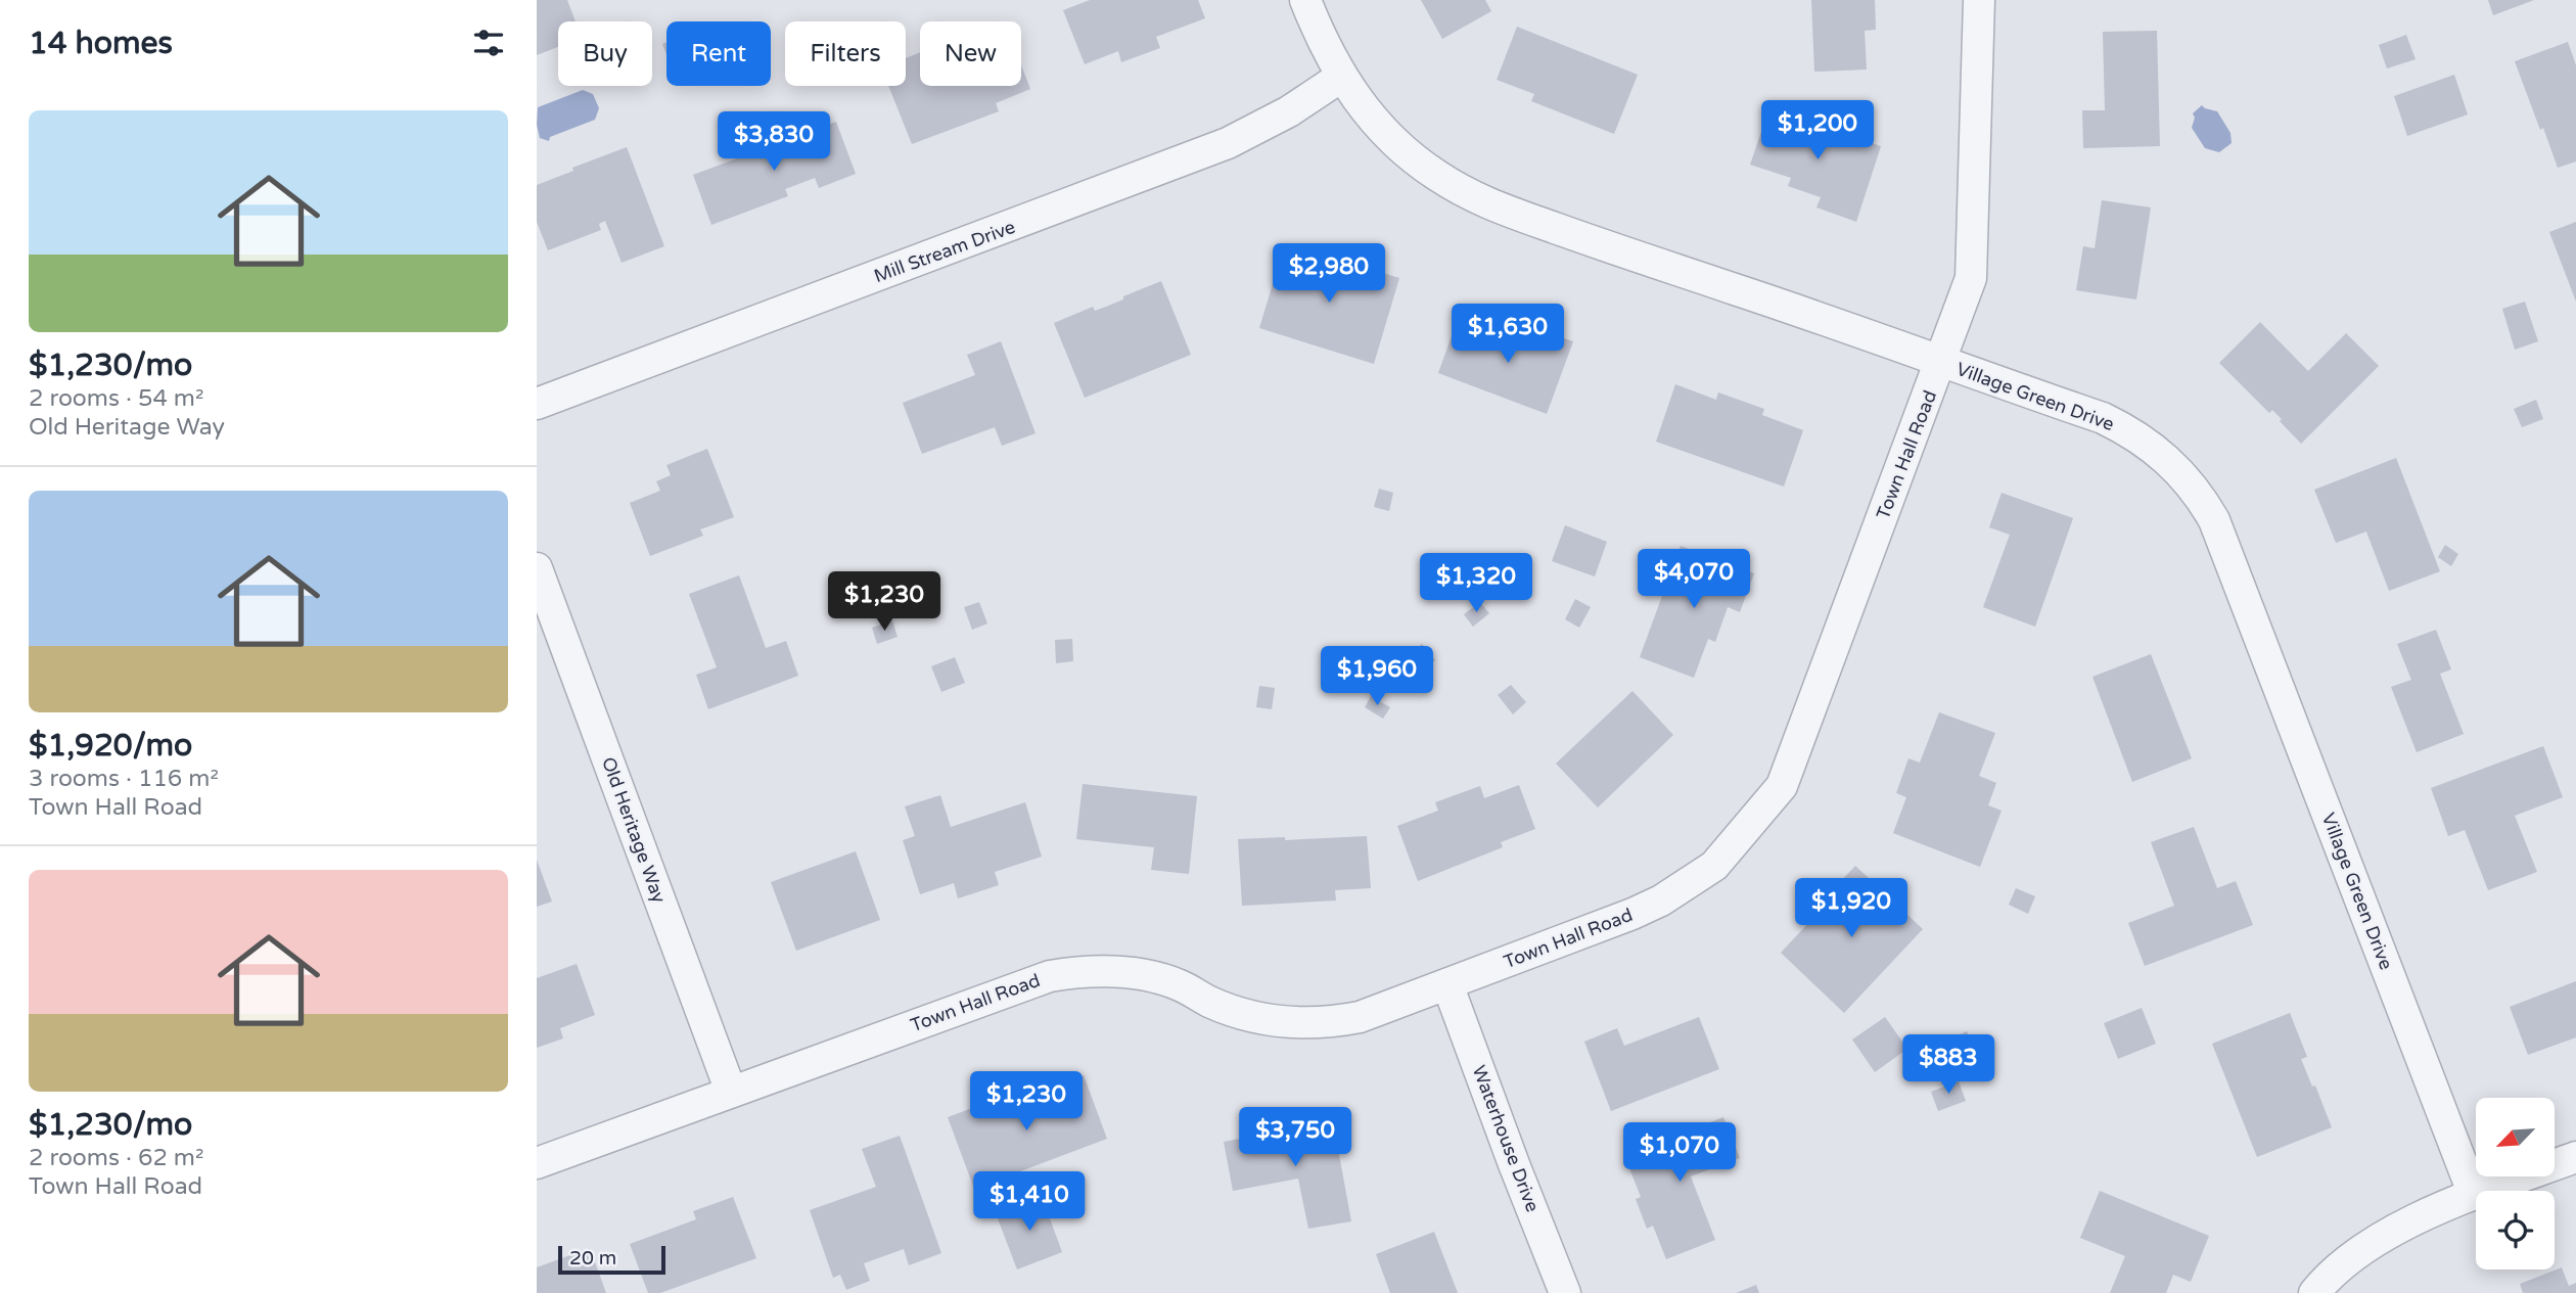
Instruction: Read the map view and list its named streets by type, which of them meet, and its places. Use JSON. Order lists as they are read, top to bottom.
{
  "streets": {
    "street": [
      "Mill Stream Drive",
      "Village Green Drive",
      "Town Hall Road",
      "Old Heritage Way",
      "Waterhouse Drive"
    ]
  },
  "crossings": [
    ["Mill Stream Drive", "Village Green Drive"],
    ["Village Green Drive", "Town Hall Road"],
    ["Town Hall Road", "Old Heritage Way"],
    ["Town Hall Road", "Waterhouse Drive"]
  ],
  "scale_bar": "20 m",
  "north": "bottom left",
  "page": {
    "heading": "14 homes",
    "chip": [
      "Buy",
      "Rent",
      "Filters",
      "New"
    ],
    "list": [
      {
        "name": "$1,230/mo",
        "note": "2 rooms · 54 m² · Old Heritage Way"
      },
      {
        "name": "$1,920/mo",
        "note": "3 rooms · 116 m² · Town Hall Road"
      },
      {
        "name": "$1,230/mo",
        "note": "2 rooms · 62 m² · Town Hall Road"
      }
    ],
    "price": [
      "$1,200",
      "$3,830",
      "$2,980",
      "$1,630",
      "$4,070",
      "$1,320",
      "$1,230",
      "$1,960",
      "$1,920",
      "$883",
      "$1,230",
      "$3,750",
      "$1,070",
      "$1,410"
    ],
    "scale": "20 m"
  }
}
